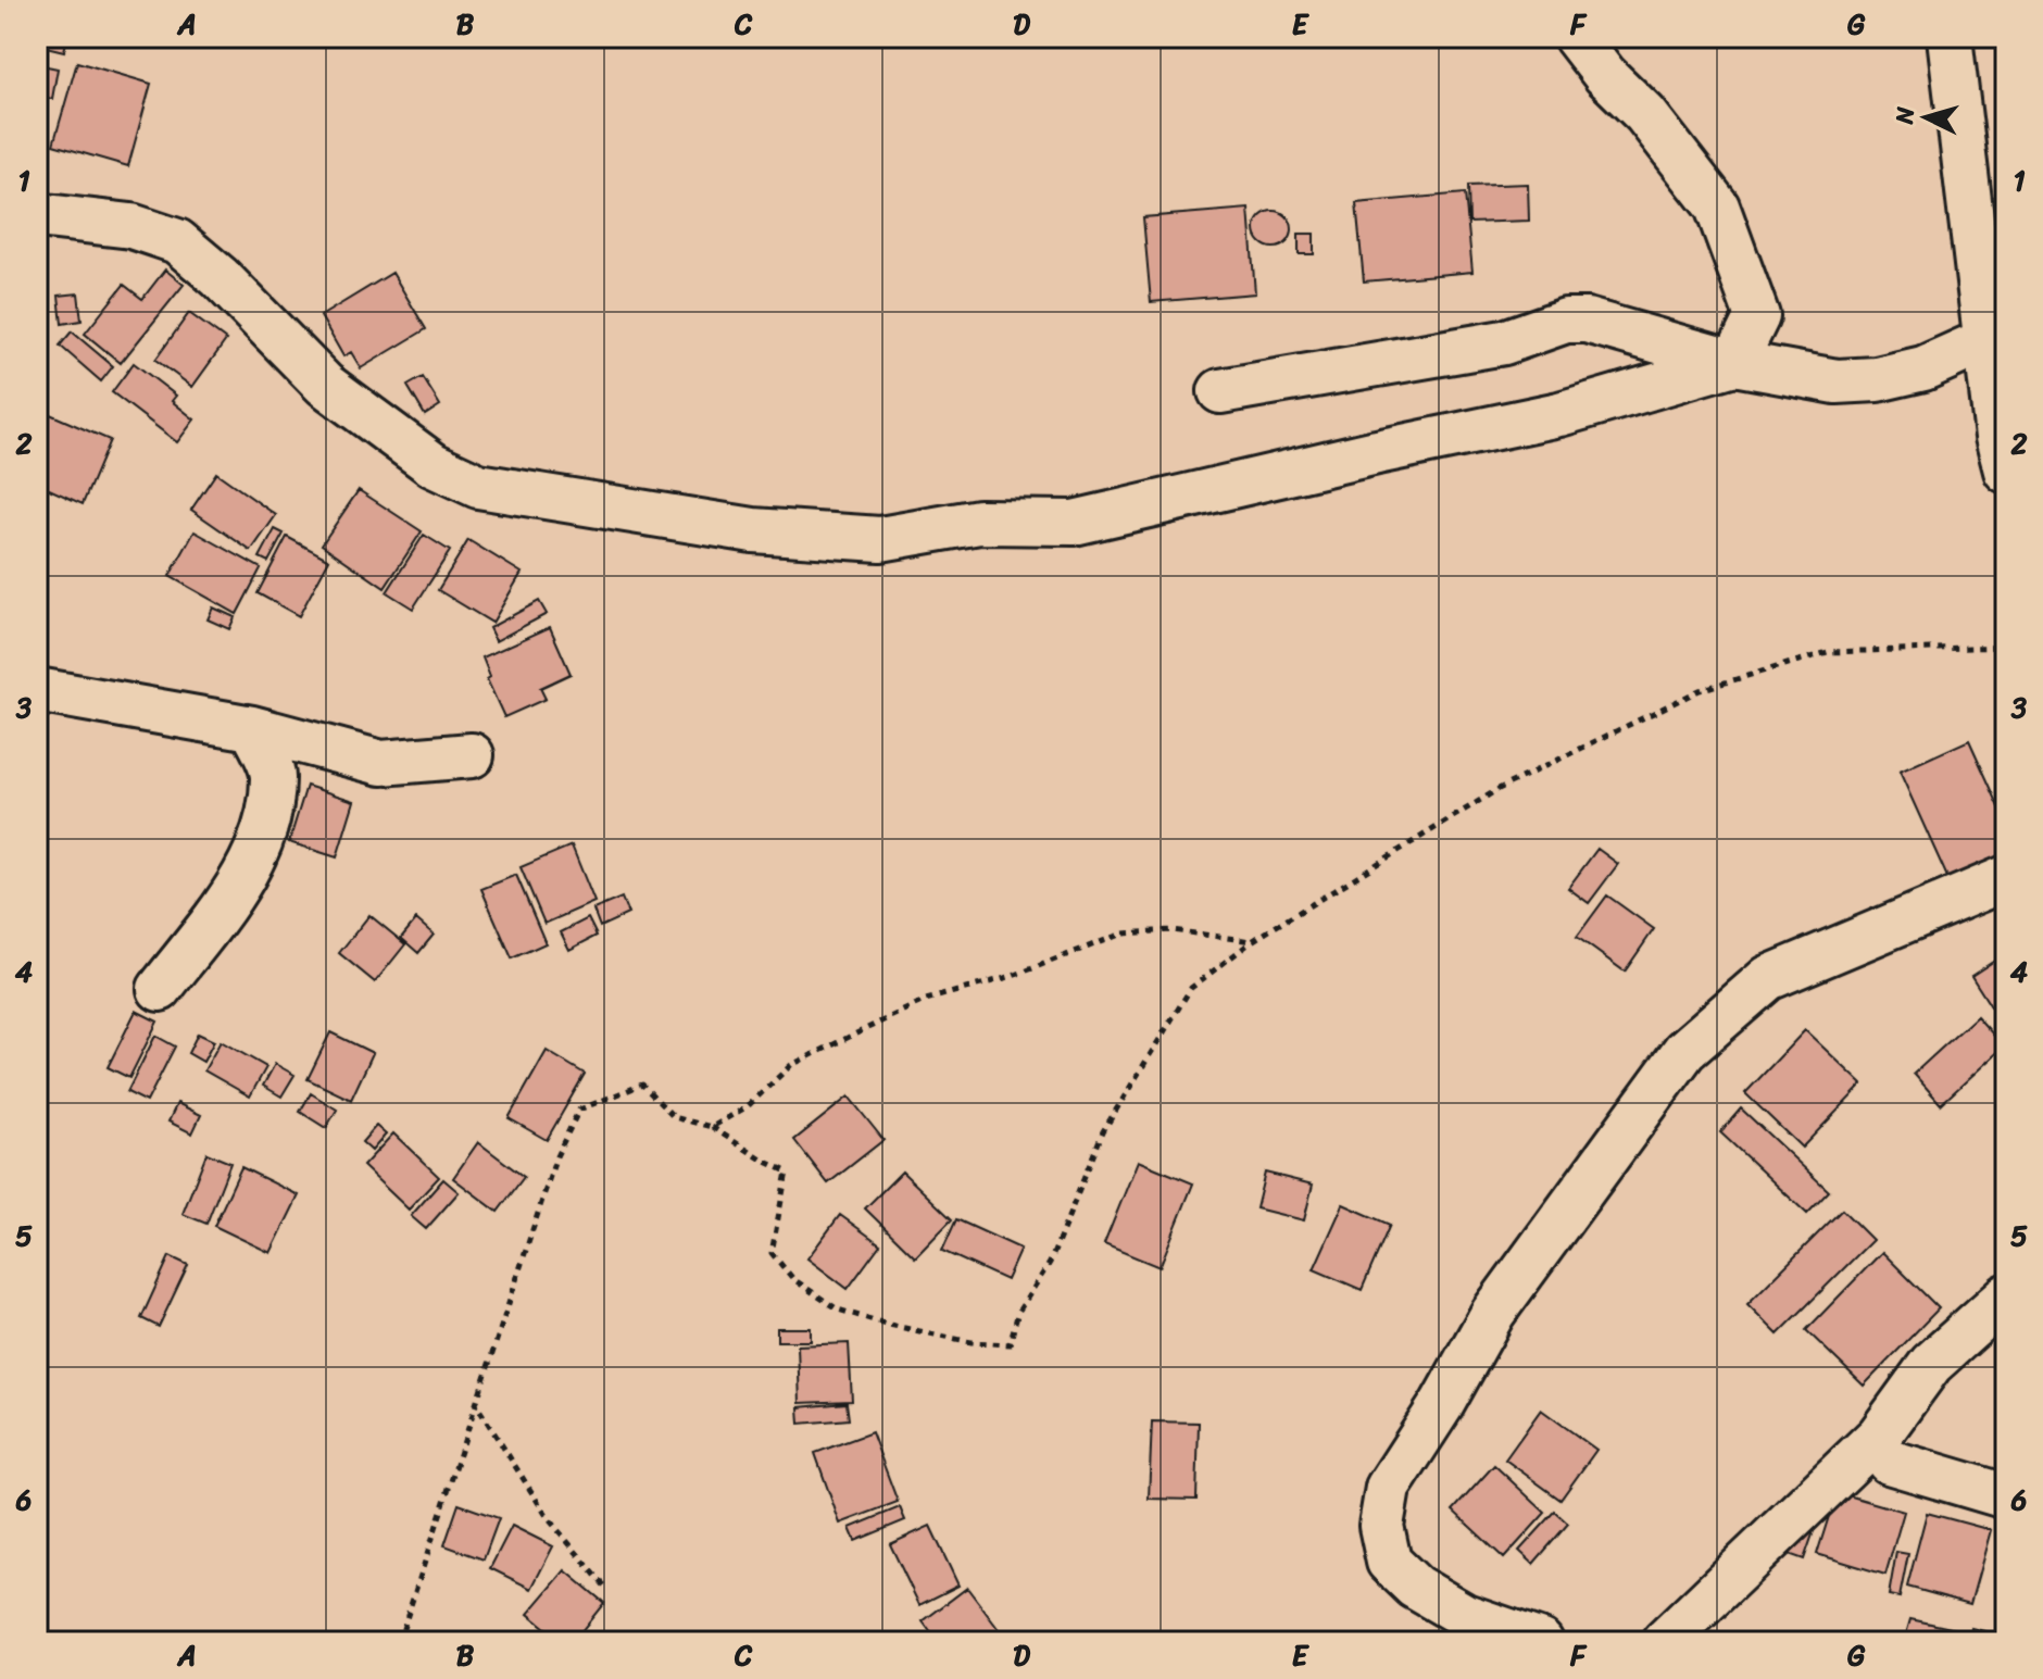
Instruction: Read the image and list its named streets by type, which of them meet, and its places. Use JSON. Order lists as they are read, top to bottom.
{
  "north": "left",
  "grid": {
    "columns": [
      "A",
      "B",
      "C",
      "D",
      "E",
      "F",
      "G"
    ],
    "rows": [
      "1",
      "2",
      "3",
      "4",
      "5",
      "6"
    ]
  }
}
